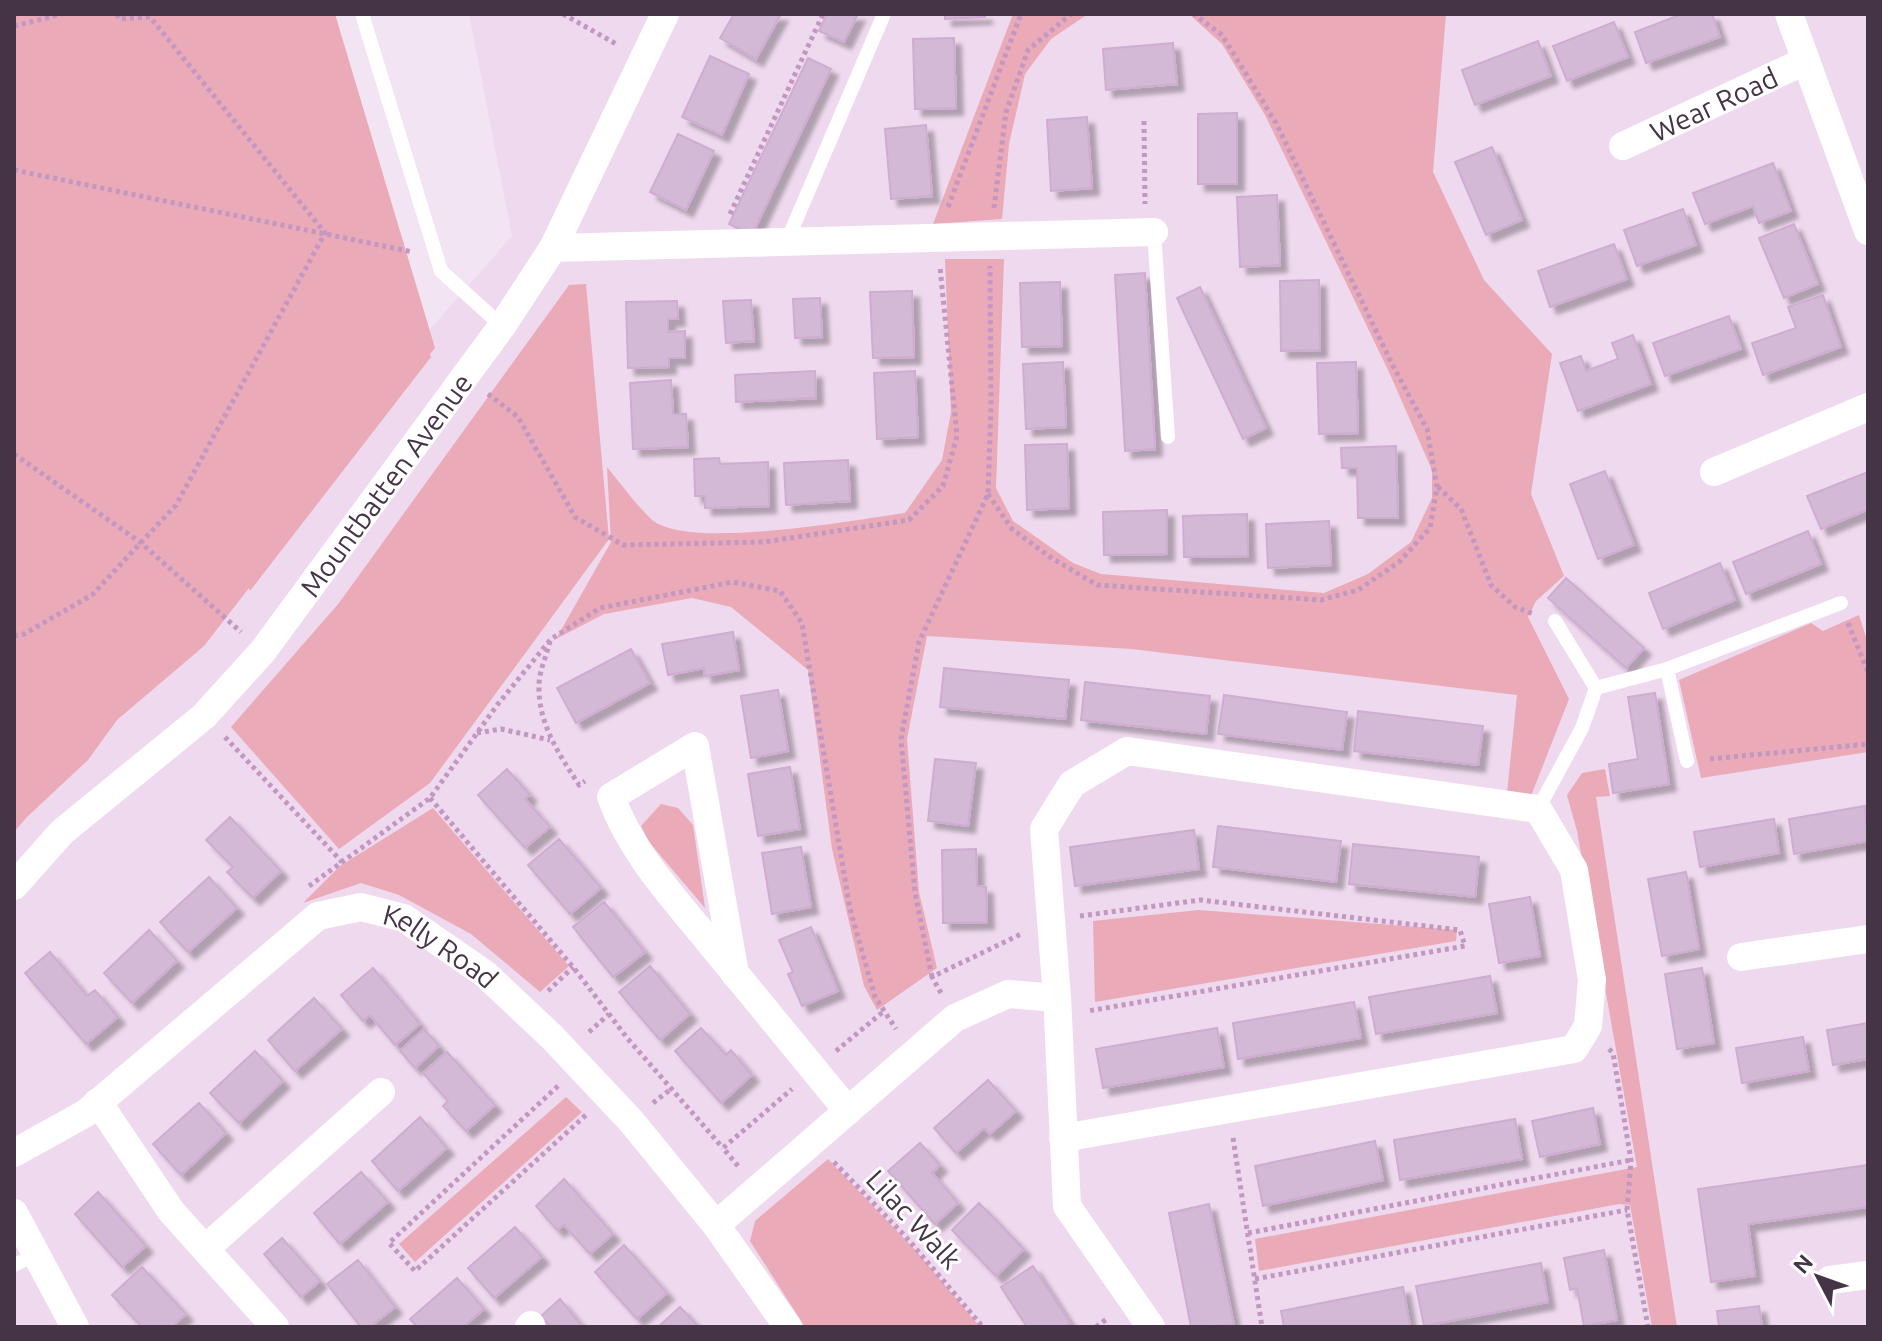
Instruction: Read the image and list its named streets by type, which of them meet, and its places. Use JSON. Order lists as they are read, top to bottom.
{
  "streets": {
    "street": ["Wear Road", "Mountbatten Avenue", "Kelly Road"],
    "path": ["Lilac Walk"]
  },
  "north": "top left"
}
